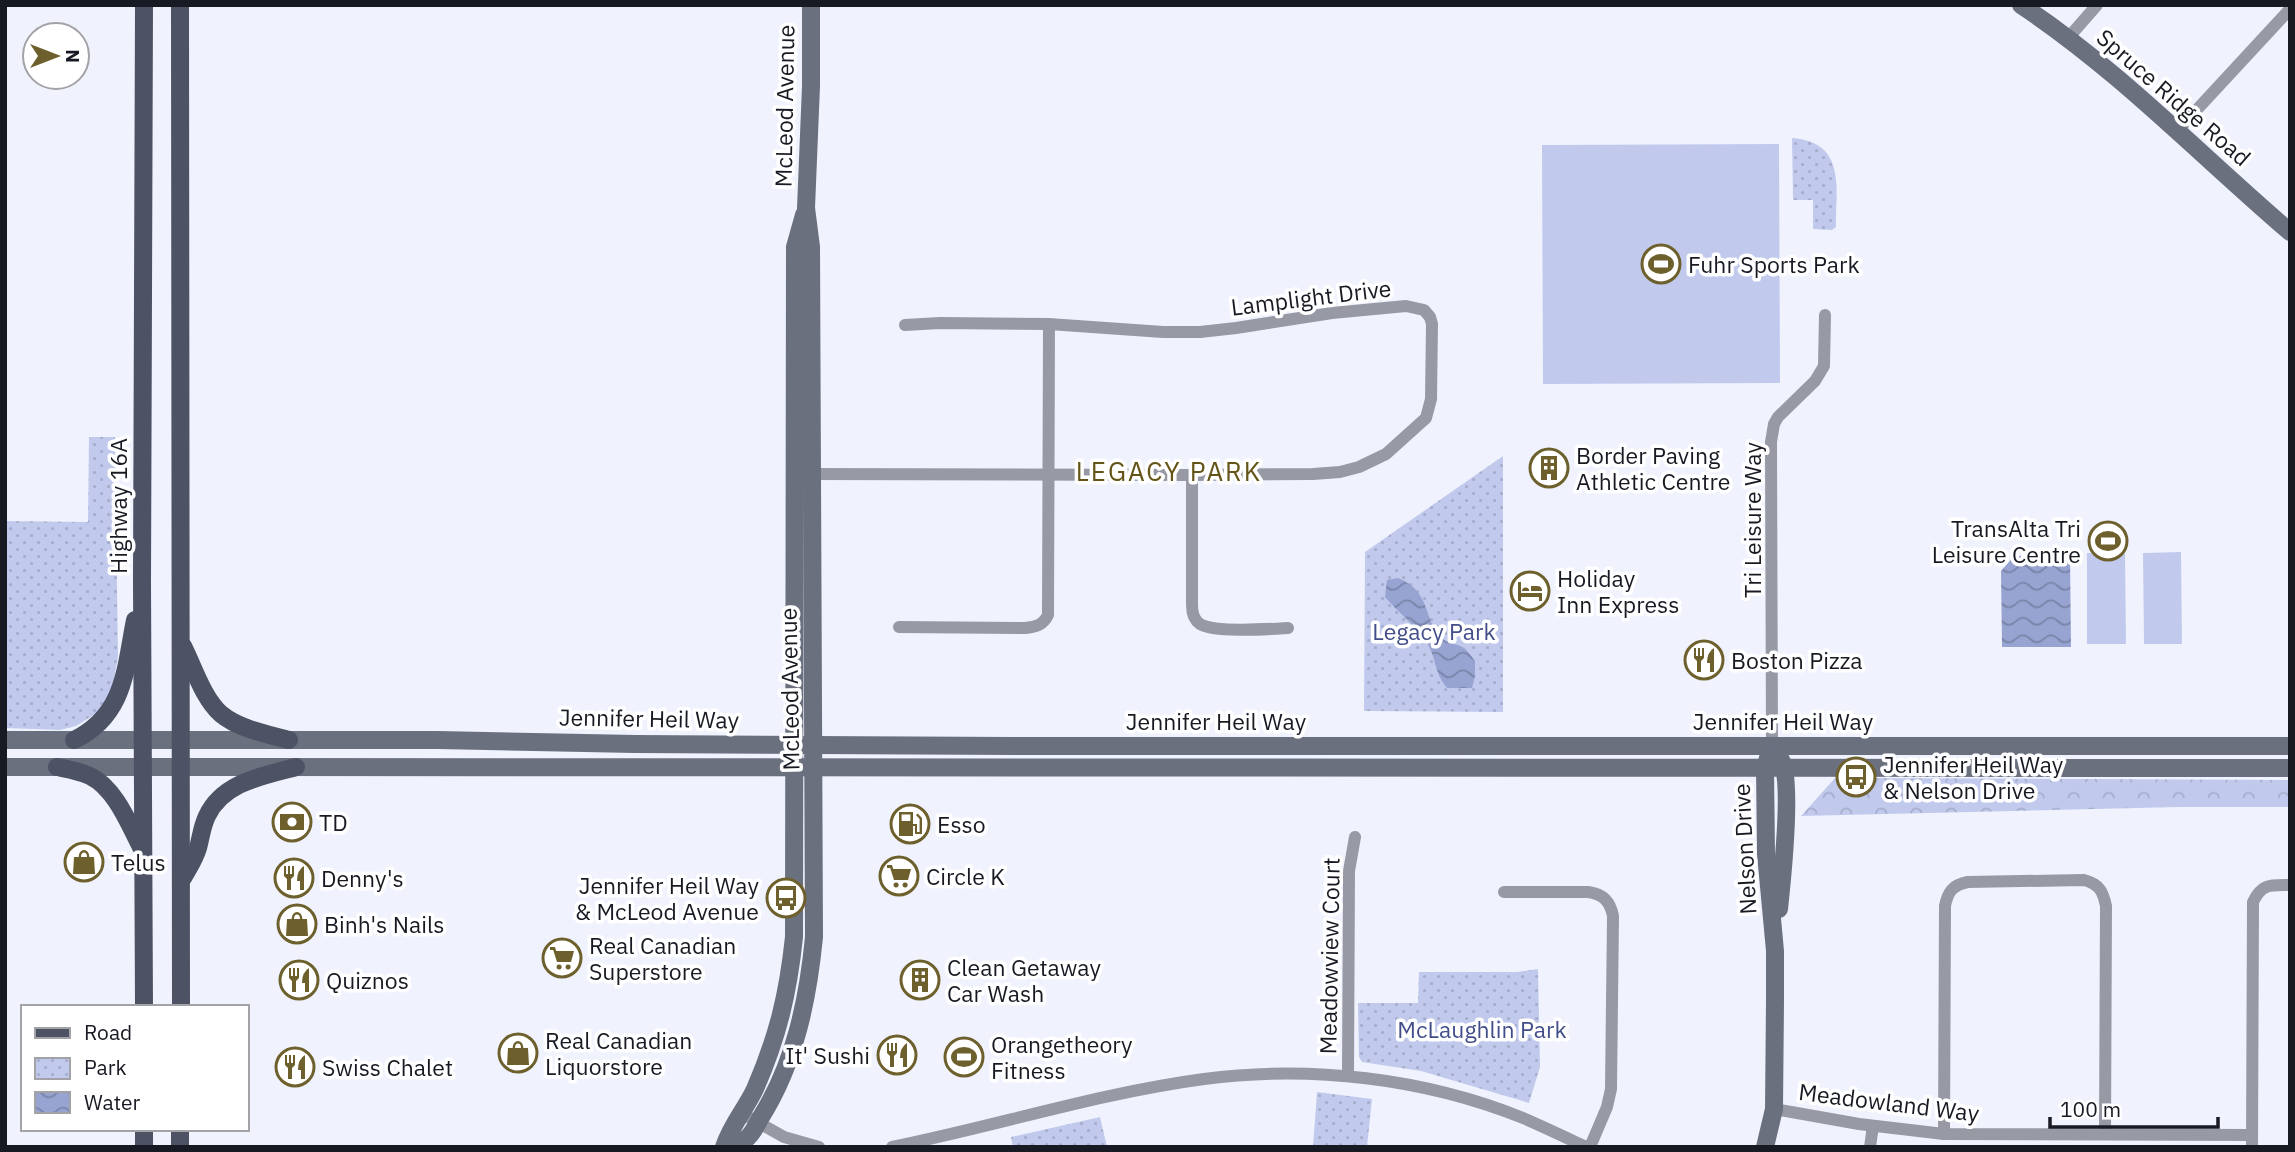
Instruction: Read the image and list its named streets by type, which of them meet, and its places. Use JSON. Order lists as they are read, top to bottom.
{
  "streets": {
    "main road": [
      "Spruce Ridge Road",
      "McLeod Avenue",
      "Highway 16A",
      "Jennifer Heil Way",
      "Nelson Drive"
    ],
    "street": [
      "Lamplight Drive",
      "Tri Leisure Way",
      "Meadowview Court",
      "Meadowland Way"
    ]
  },
  "crossings": [
    ["McLeod Avenue", "Lamplight Drive"],
    ["McLeod Avenue", "Jennifer Heil Way"],
    ["Highway 16A", "Jennifer Heil Way"],
    ["Tri Leisure Way", "Jennifer Heil Way"],
    ["Tri Leisure Way", "Nelson Drive"],
    ["Jennifer Heil Way", "Nelson Drive"],
    ["Nelson Drive", "Meadowland Way"]
  ],
  "districts": ["LEGACY PARK"],
  "parks": ["Legacy Park", "McLaughlin Park"],
  "places": {
    "sports": ["Fuhr Sports Park", "TransAlta Tri Leisure Centre", "Orangetheory Fitness"],
    "building": ["Border Paving Athletic Centre", "Clean Getaway Car Wash"],
    "hotel": ["Holiday Inn Express"],
    "restaurant": [
      "Boston Pizza",
      "Denny's",
      "Quiznos",
      "It' Sushi",
      "Swiss Chalet"
    ],
    "bus stop": ["Jennifer Heil Way & Nelson Drive", "Jennifer Heil Way & McLeod Avenue"],
    "bank": ["TD"],
    "fuel station": ["Esso"],
    "shop": ["Telus", "Binh's Nails", "Real Canadian Liquorstore"],
    "supermarket": ["Circle K", "Real Canadian Superstore"]
  },
  "legend": ["Road", "Park", "Water"],
  "scale_bar": "100 m",
  "north": "right"
}
